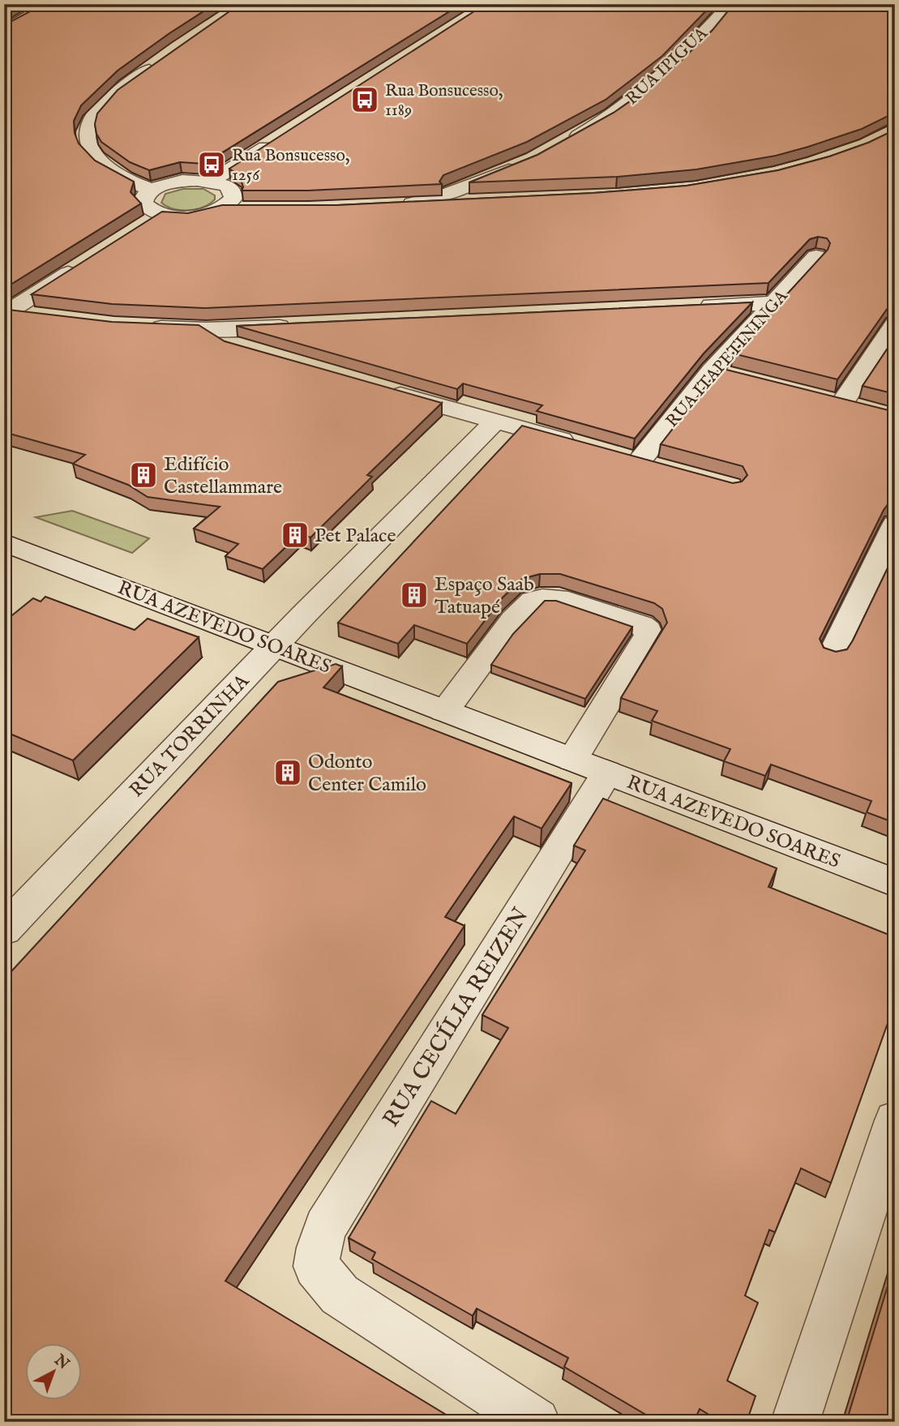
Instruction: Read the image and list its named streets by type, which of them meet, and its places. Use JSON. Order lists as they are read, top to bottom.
{
  "streets": {
    "street": [
      "RUA IPIGUA",
      "RUA ITAPETININGA",
      "RUA AZEVEDO SOARES",
      "RUA TORRINHA",
      "RUA CECÍLIA REIZEN"
    ]
  },
  "crossings": [
    ["RUA AZEVEDO SOARES", "RUA TORRINHA"],
    ["RUA AZEVEDO SOARES", "RUA CECÍLIA REIZEN"]
  ],
  "places": {
    "bus stop": ["Rua Bonsucesso, 1189", "Rua Bonsucesso, 1256"],
    "building": [
      "Edifício Castellammare",
      "Pet Palace",
      "Espaço Saab Tatuapé",
      "Odonto Center Camilo"
    ]
  },
  "north": "top right"
}
